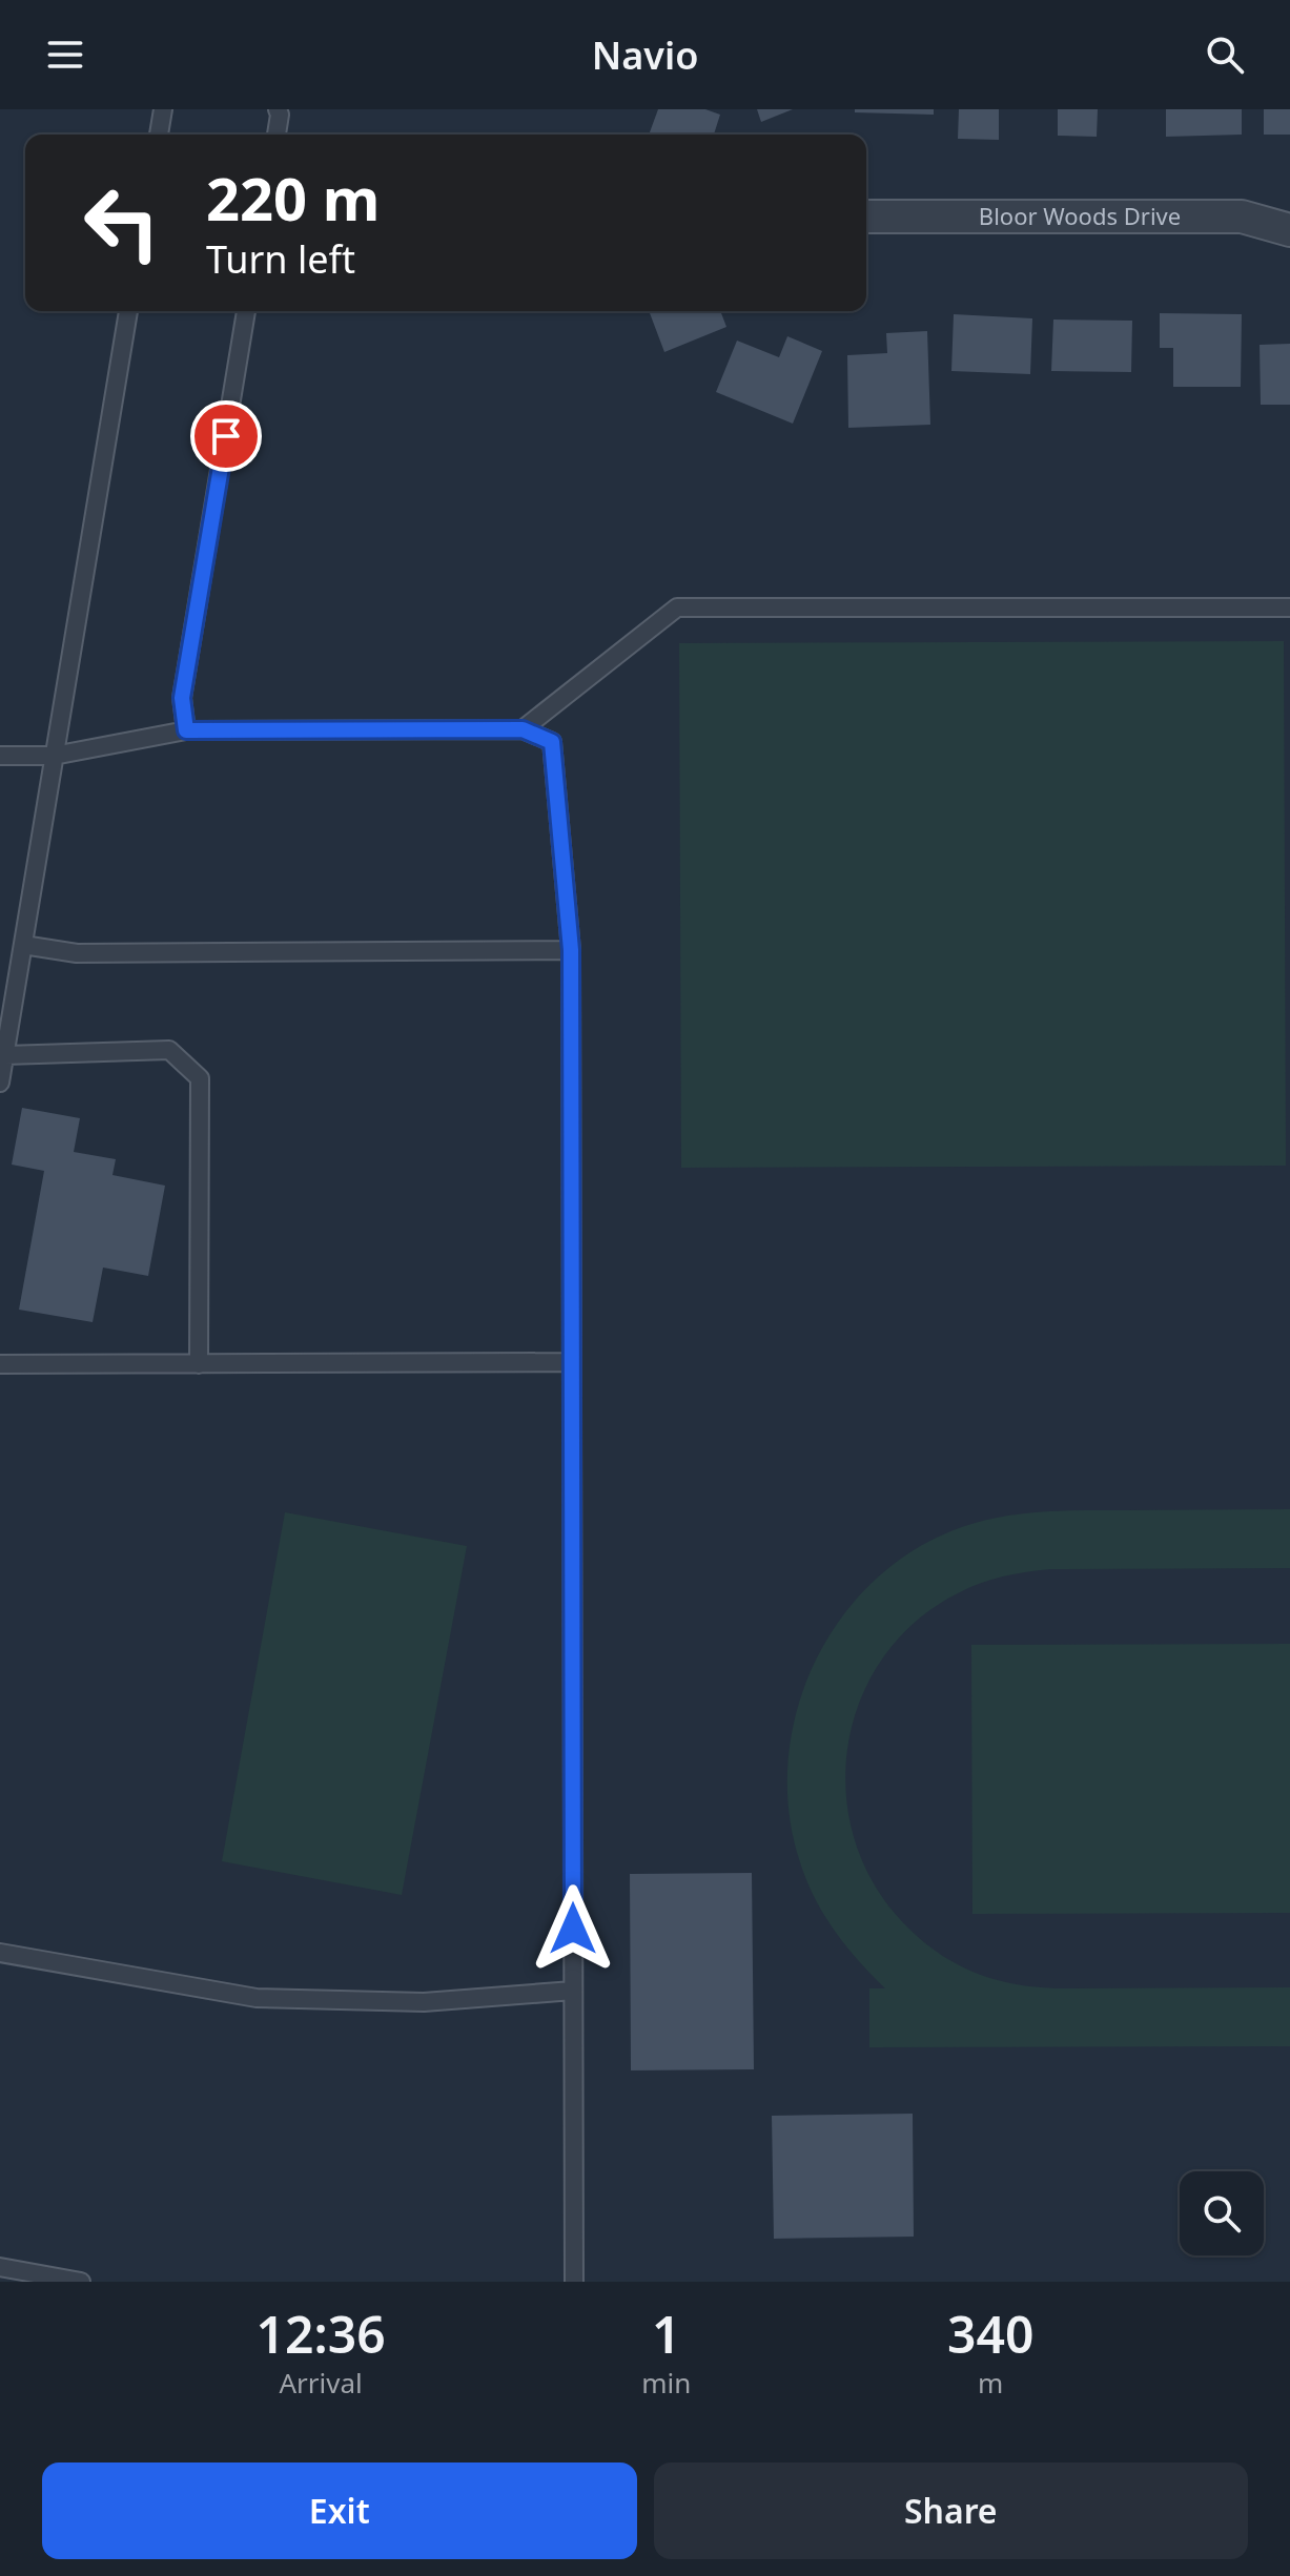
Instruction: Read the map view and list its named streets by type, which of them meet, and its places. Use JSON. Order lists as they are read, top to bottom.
{
  "streets": {
    "street": ["Bloor Woods Drive"]
  },
  "page": {
    "header": "Navio",
    "turn": ["220 m", "Turn left"],
    "eta": [
      "12:36",
      "Arrival",
      "1",
      "min",
      "340",
      "m"
    ],
    "buttons": ["Exit", "Share"]
  }
}
